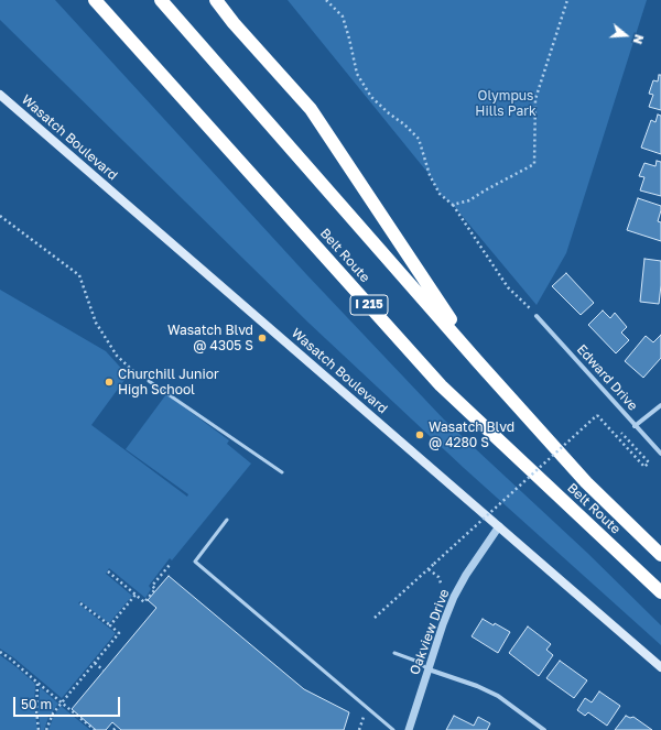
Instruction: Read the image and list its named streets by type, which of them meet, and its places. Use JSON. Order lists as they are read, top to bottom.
{
  "streets": {
    "highway": ["Belt Route", "I 215"],
    "main road": ["Wasatch Boulevard"],
    "street": ["Edward Drive", "Oakview Drive"]
  },
  "crossings": [
    ["Wasatch Boulevard", "Oakview Drive"]
  ],
  "parks": ["Olympus Hills Park"],
  "places": ["Wasatch Blvd @ 4305 S", "Churchill Junior High School", "Wasatch Blvd @ 4280 S"],
  "scale_bar": "50 m",
  "north": "right"
}
